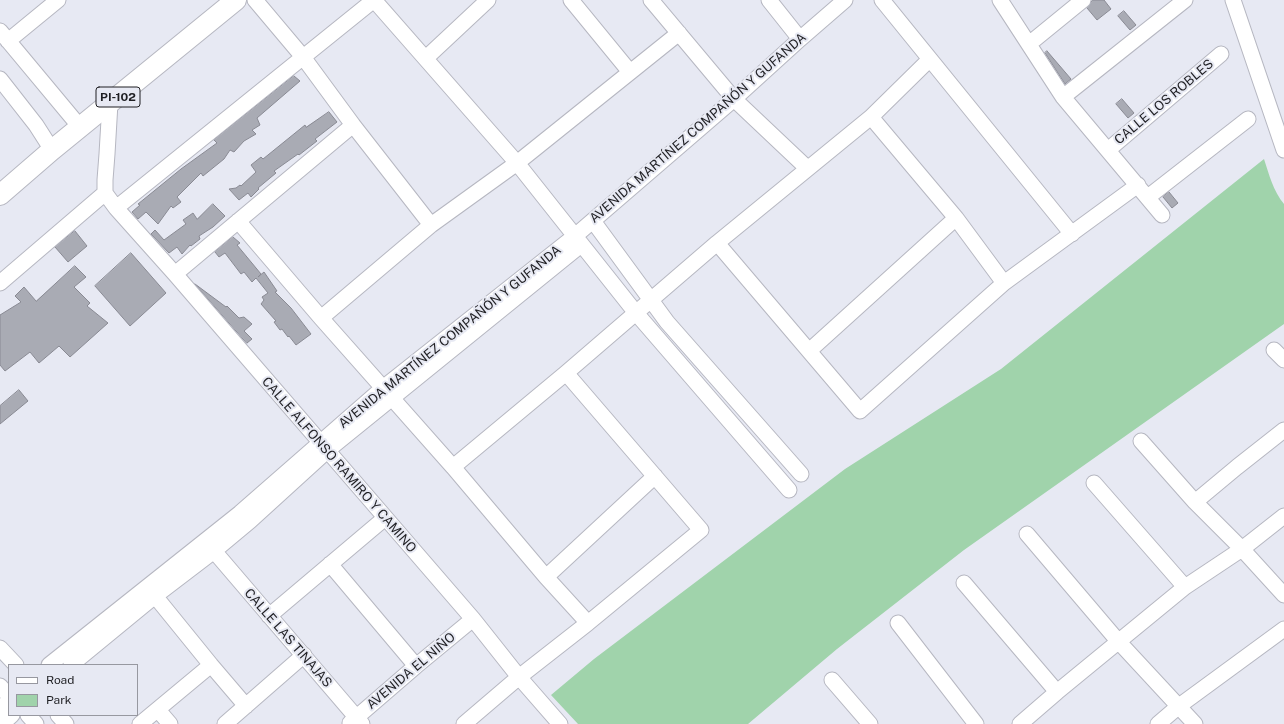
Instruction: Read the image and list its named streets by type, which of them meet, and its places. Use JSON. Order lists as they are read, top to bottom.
{
  "streets": {
    "main road": ["PI-102"],
    "street": [
      "CALLE LOS ROBLES",
      "AVENIDA MARTÍNEZ COMPAÑÓN Y GUFANDA",
      "CALLE ALFONSO RAMIRO Y CAMINO",
      "CALLE LAS TINAJAS",
      "AVENIDA EL NIÑO"
    ]
  },
  "crossings": [
    ["AVENIDA MARTÍNEZ COMPAÑÓN Y GUFANDA", "CALLE ALFONSO RAMIRO Y CAMINO"],
    ["AVENIDA MARTÍNEZ COMPAÑÓN Y GUFANDA", "CALLE LAS TINAJAS"],
    ["CALLE ALFONSO RAMIRO Y CAMINO", "AVENIDA EL NIÑO"],
    ["CALLE LAS TINAJAS", "AVENIDA EL NIÑO"]
  ],
  "legend": ["Road", "Park"]
}
